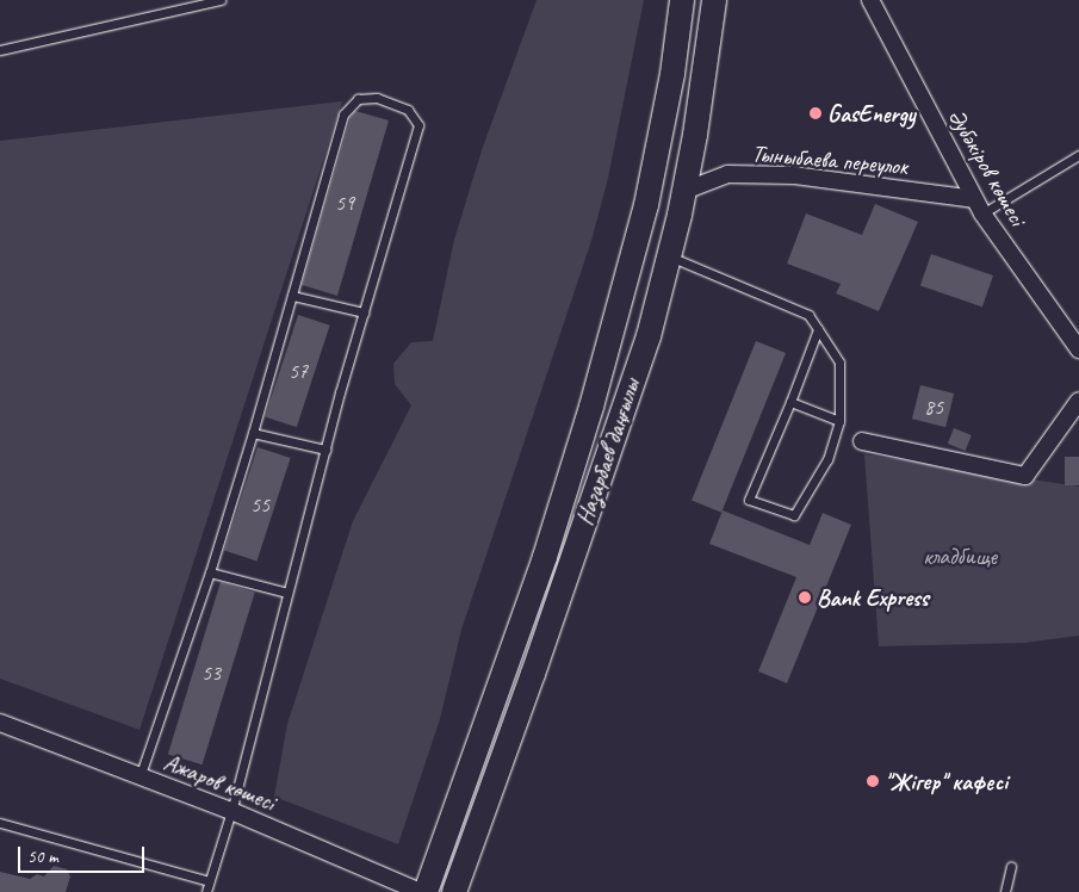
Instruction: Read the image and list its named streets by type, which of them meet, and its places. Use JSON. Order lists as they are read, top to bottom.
{
  "streets": {
    "main road": ["Назарбаев даңғылы"],
    "street": ["Тыныбаева переулок", "Әубәкіров көшесі", "Ажаров көшесі"]
  },
  "crossings": [
    ["Тыныбаева переулок", "Әубәкіров көшесі"],
    ["Тыныбаева переулок", "Назарбаев даңғылы"]
  ],
  "parks": ["кладбище"],
  "places": ["GasEnergy", "Bank Express", "\"Жігер\" кафесі"],
  "house_numbers": [
    "59",
    "57",
    "85",
    "55",
    "53"
  ],
  "scale_bar": "50 m"
}
